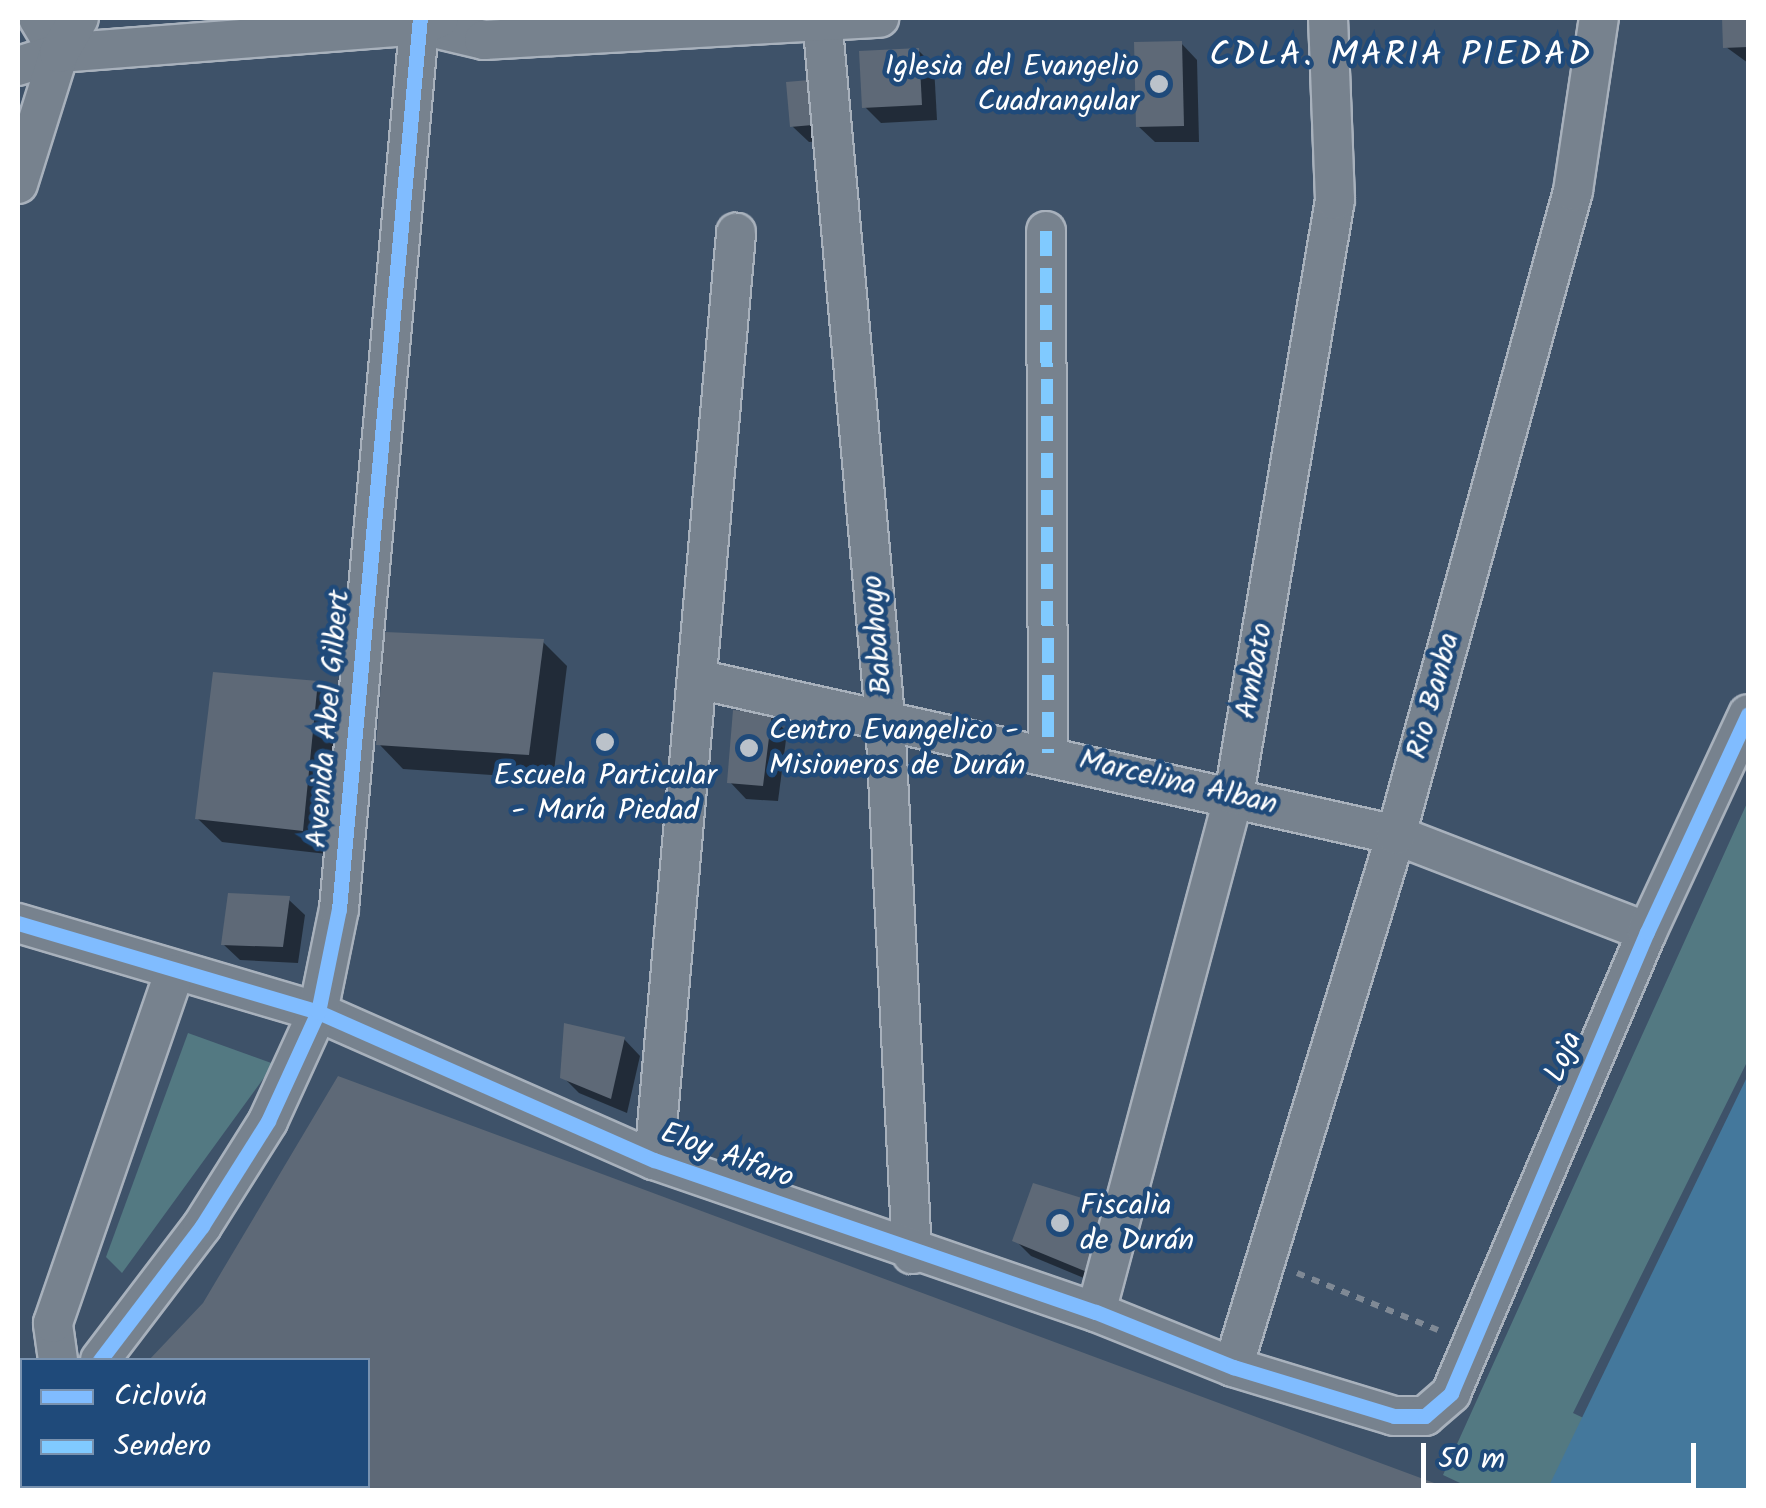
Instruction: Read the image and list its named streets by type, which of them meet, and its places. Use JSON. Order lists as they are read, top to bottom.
{
  "streets": {
    "street": [
      "Babahoyo",
      "Ambato",
      "Rio Banba",
      "Avenida Abel Gilbert",
      "Marcelina Alban",
      "Loja",
      "Eloy Alfaro"
    ]
  },
  "crossings": [
    ["Babahoyo", "Marcelina Alban"],
    ["Babahoyo", "Eloy Alfaro"],
    ["Ambato", "Marcelina Alban"],
    ["Ambato", "Eloy Alfaro"],
    ["Rio Banba", "Marcelina Alban"],
    ["Rio Banba", "Eloy Alfaro"],
    ["Avenida Abel Gilbert", "Eloy Alfaro"],
    ["Marcelina Alban", "Loja"],
    ["Loja", "Eloy Alfaro"]
  ],
  "districts": ["CDLA. MARIA PIEDAD"],
  "places": [
    "Iglesia del Evangelio Cuadrangular",
    "Escuela Particular - María Piedad",
    "Centro Evangelico - Misioneros de Durán",
    "Fiscalia de Durán"
  ],
  "legend": ["Ciclovía", "Sendero"],
  "scale_bar": "50 m"
}
